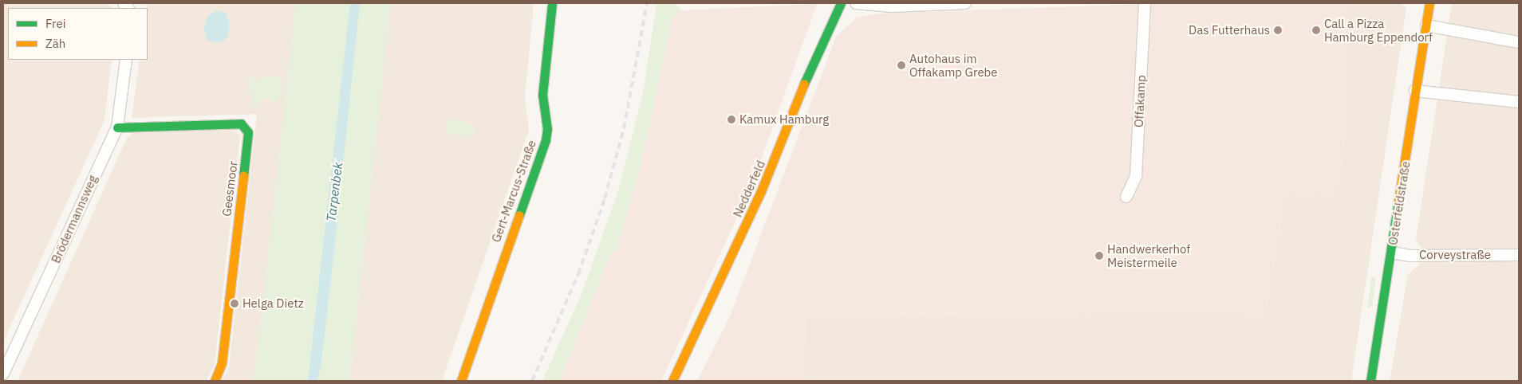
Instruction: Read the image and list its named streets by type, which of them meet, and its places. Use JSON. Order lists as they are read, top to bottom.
{
  "streets": {
    "main road": [
      "Geesmoor",
      "Nedderfeld",
      "Gert-Marcus-Straße",
      "Osterfeldstraße"
    ],
    "street": ["Offakamp", "Brödermannsweg", "Corveystraße"]
  },
  "crossings": [
    ["Geesmoor", "Brödermannsweg"],
    ["Osterfeldstraße", "Corveystraße"]
  ],
  "water": ["Tarpenbek"],
  "places": [
    "Das Futterhaus",
    "Call a Pizza Hamburg Eppendorf",
    "Autohaus im Offakamp Grebe",
    "Kamux Hamburg",
    "Handwerkerhof Meistermeile",
    "Helga Dietz"
  ],
  "legend": ["Frei", "Zäh"]
}
